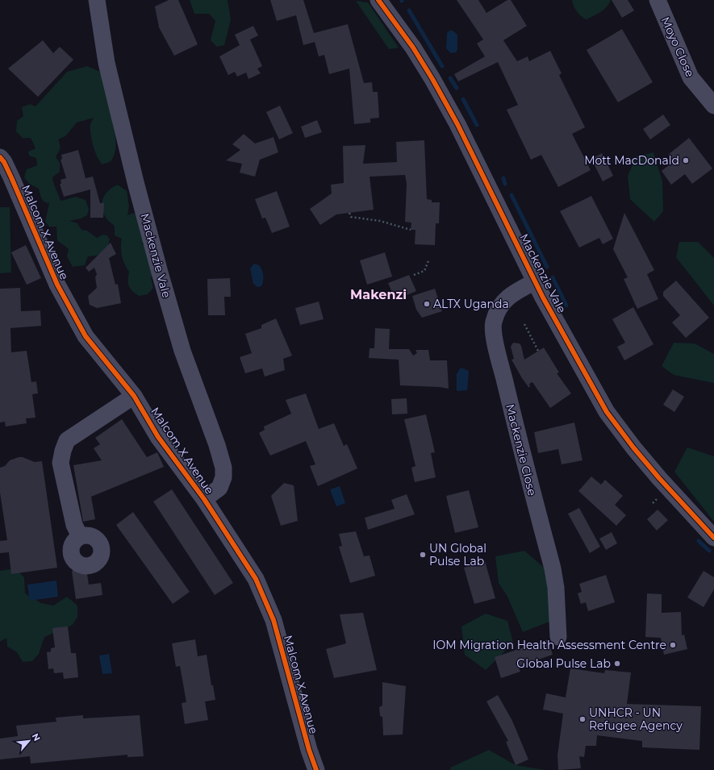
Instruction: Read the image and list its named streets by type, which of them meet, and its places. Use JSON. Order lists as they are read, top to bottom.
{
  "streets": {
    "street": [
      "Moyo Close",
      "Malcom X Avenue",
      "Mackenzie Vale",
      "Mackenzie Close"
    ]
  },
  "crossings": [
    ["Malcom X Avenue", "Mackenzie Vale"],
    ["Mackenzie Vale", "Mackenzie Close"]
  ],
  "districts": ["Makenzi"],
  "places": [
    "Mott MacDonald",
    "ALTX Uganda",
    "UN Global Pulse Lab",
    "IOM Migration Health Assessment Centre",
    "Global Pulse Lab",
    "UNHCR - UN Refugee Agency"
  ],
  "north": "top right"
}
